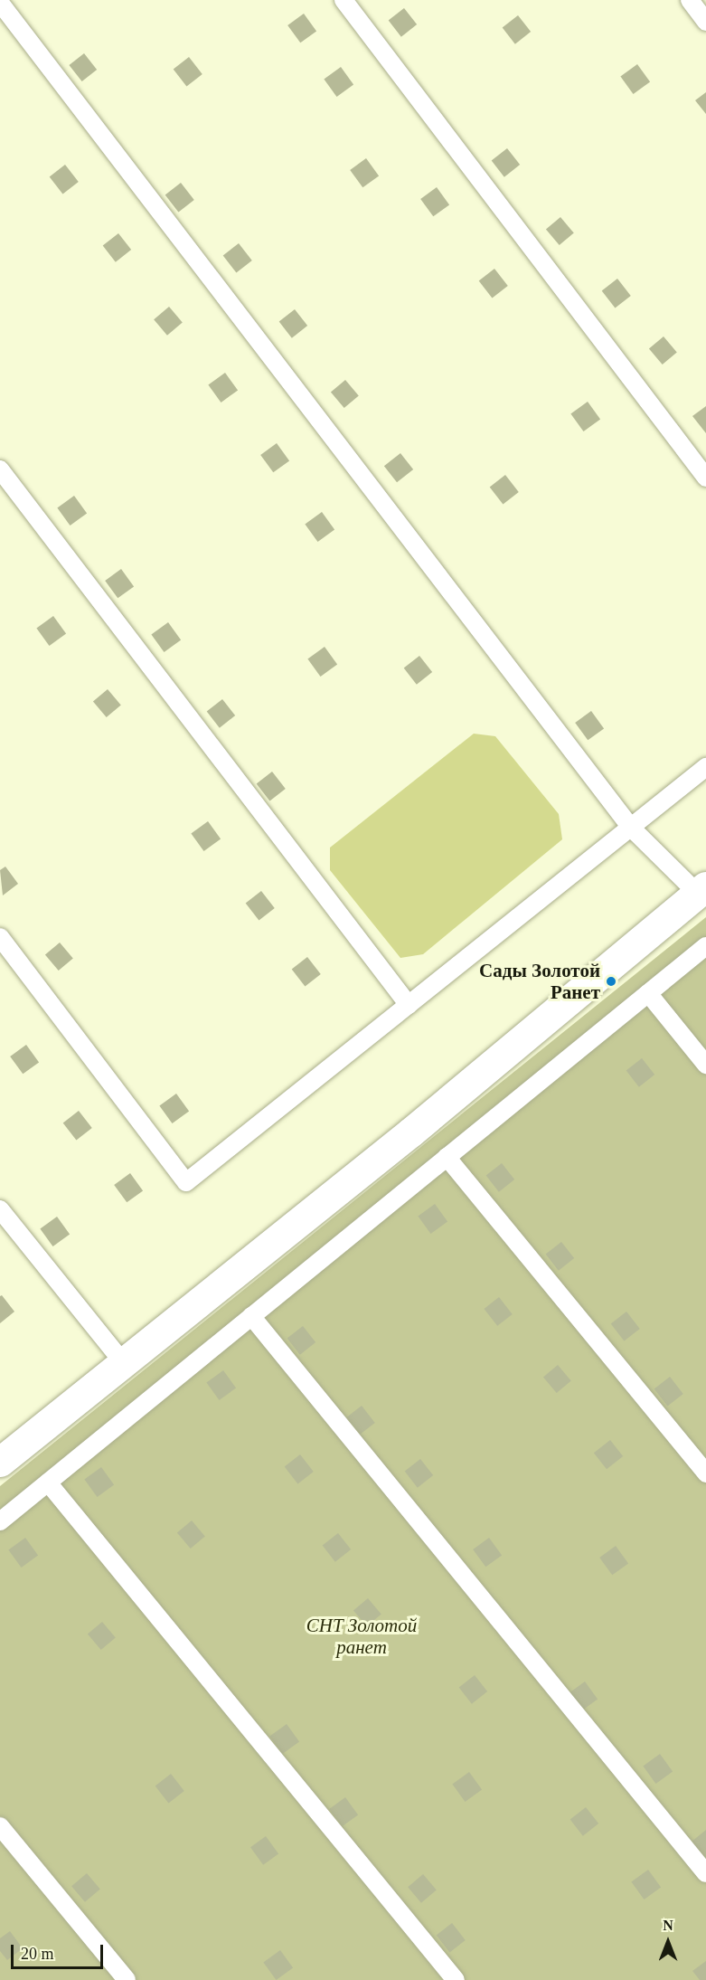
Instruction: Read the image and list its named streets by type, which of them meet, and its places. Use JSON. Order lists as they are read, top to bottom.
{
  "parks": ["СНТ Золотой ранет"],
  "places": ["Сады Золотой Ранет"],
  "scale_bar": "20 m",
  "north": "top"
}
